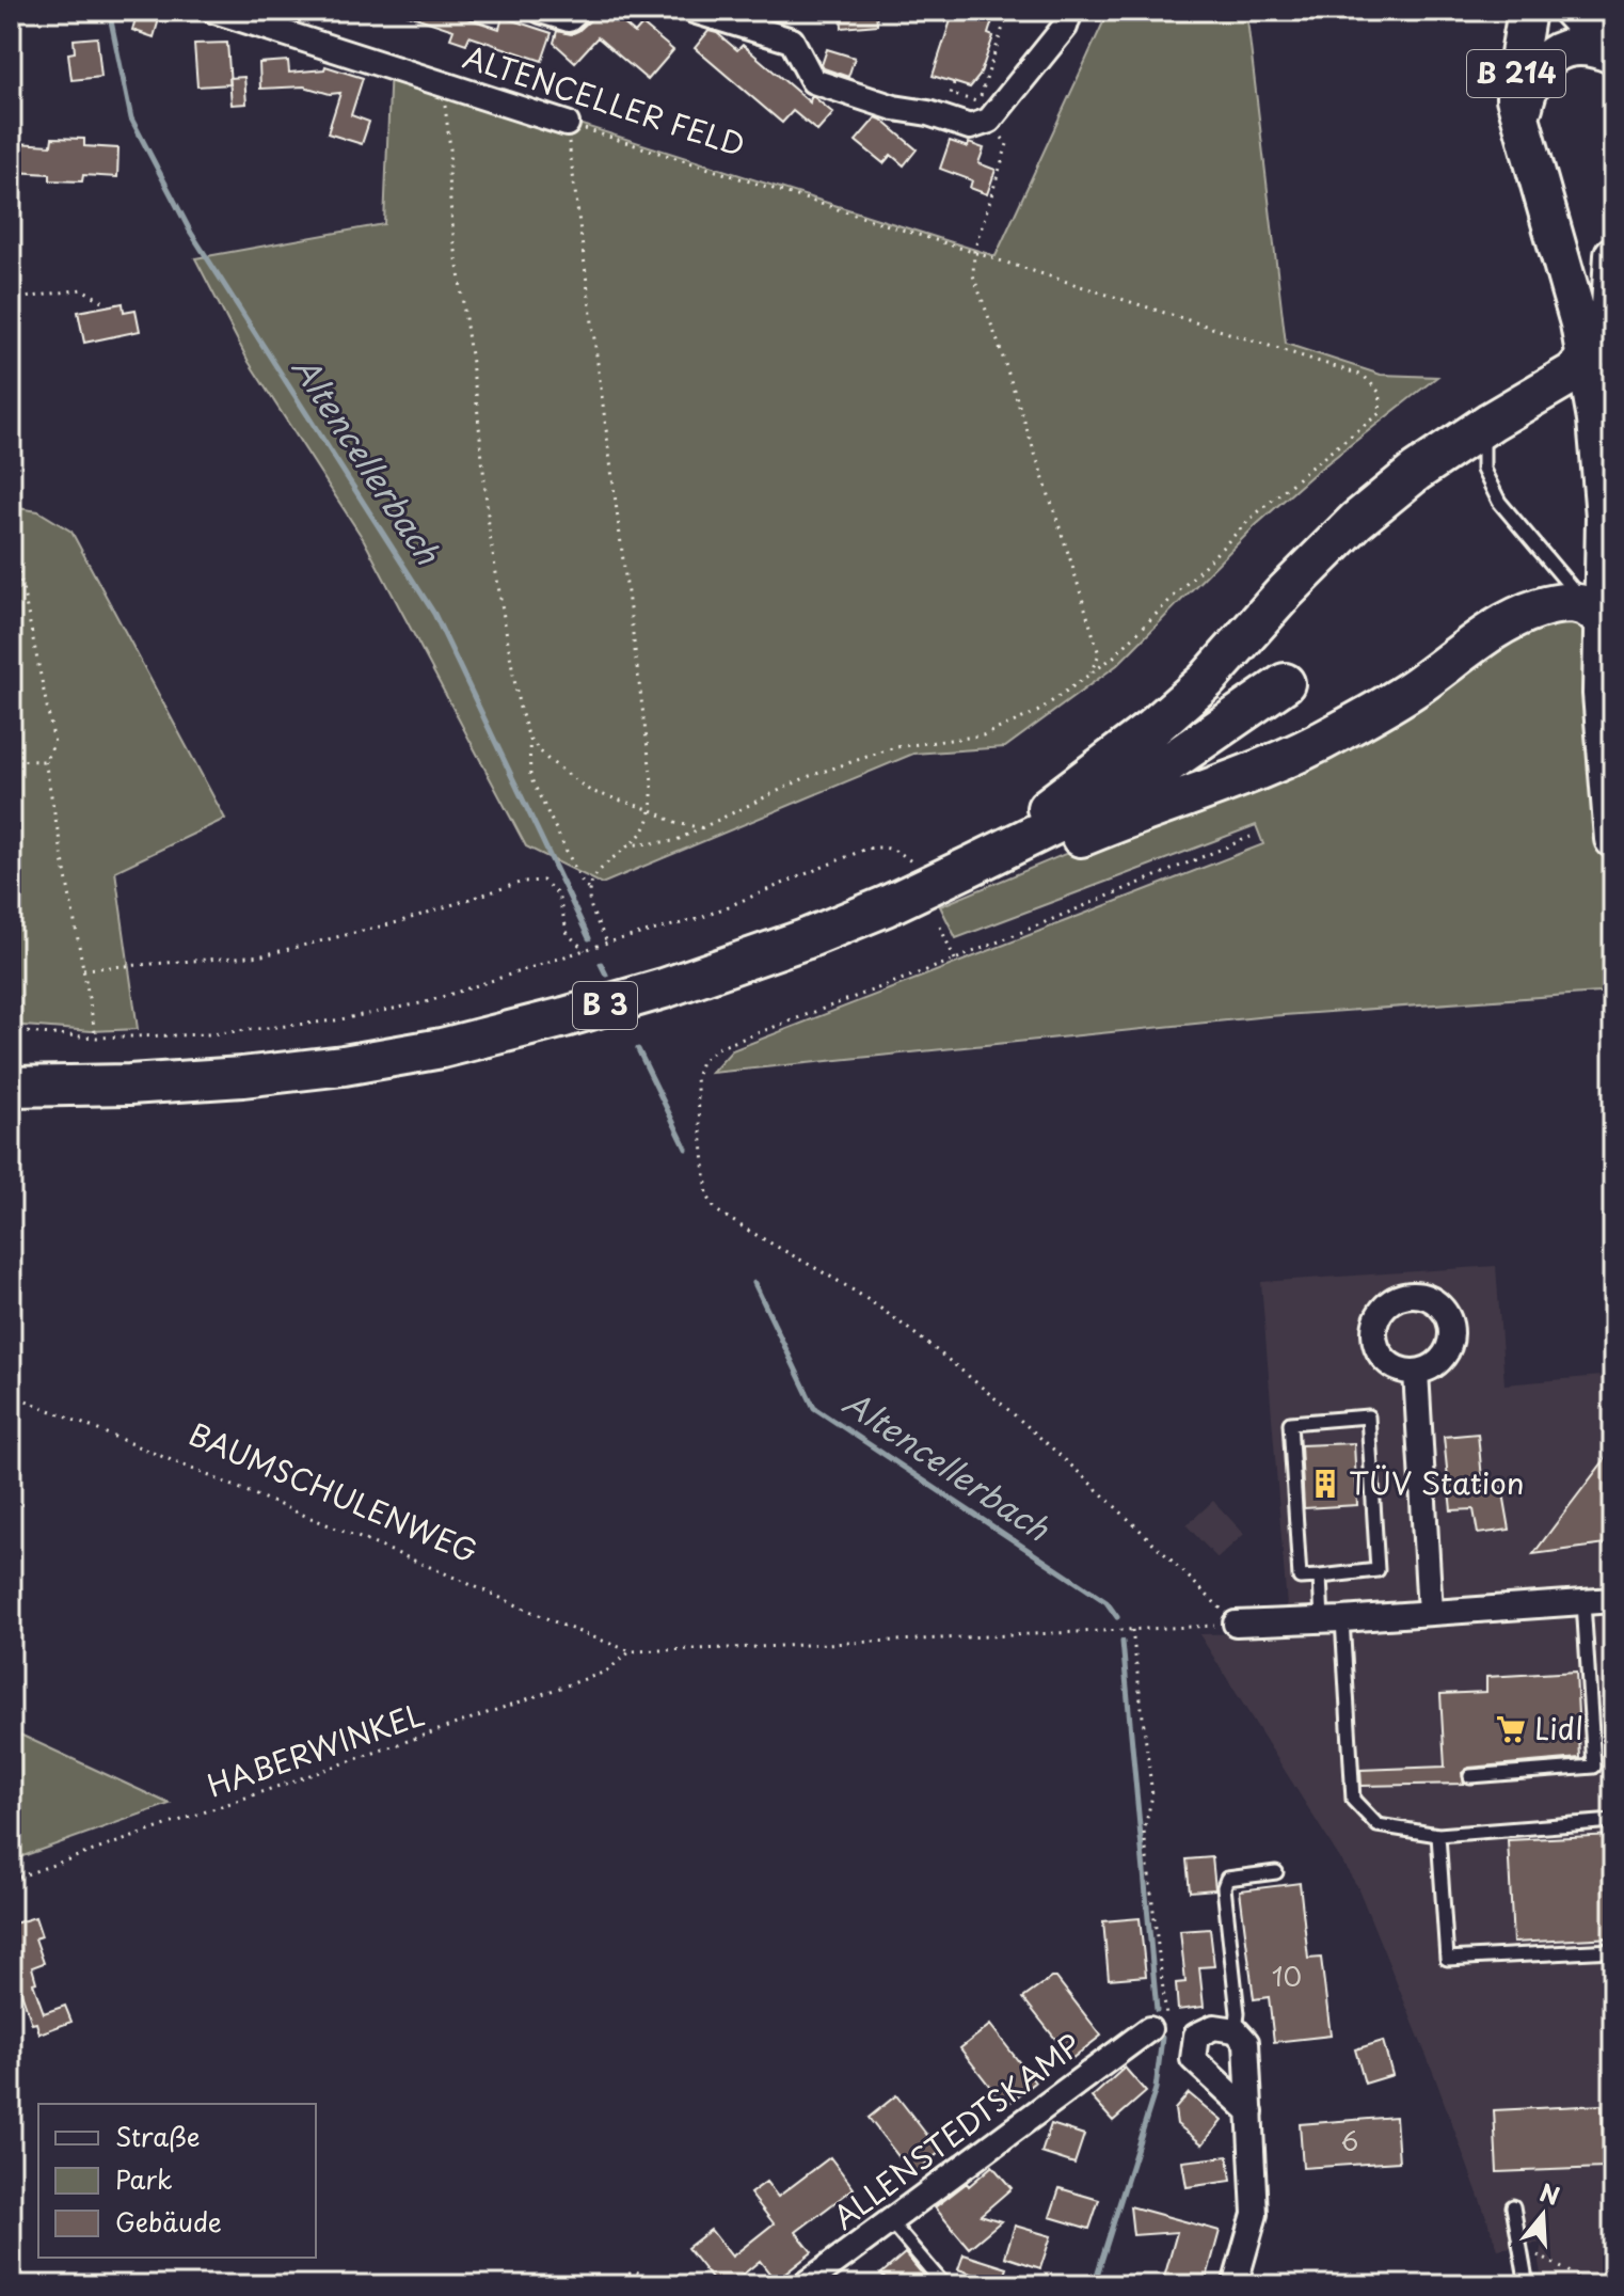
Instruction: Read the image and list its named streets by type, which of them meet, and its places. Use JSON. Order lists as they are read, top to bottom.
{
  "streets": {
    "highway": ["B 3"],
    "main road": ["B 214"],
    "street": ["ALTENCELLER FELD", "ALLENSTEDTSKAMP"],
    "path": ["BAUMSCHULENWEG", "HABERWINKEL"]
  },
  "crossings": [
    ["BAUMSCHULENWEG", "HABERWINKEL"]
  ],
  "water": ["Altencellerbach"],
  "places": {
    "building": ["TÜV Station"],
    "supermarket": ["Lidl"]
  },
  "house_numbers": ["10", "6"],
  "legend": ["Straße", "Park", "Gebäude"],
  "north": "top"
}
